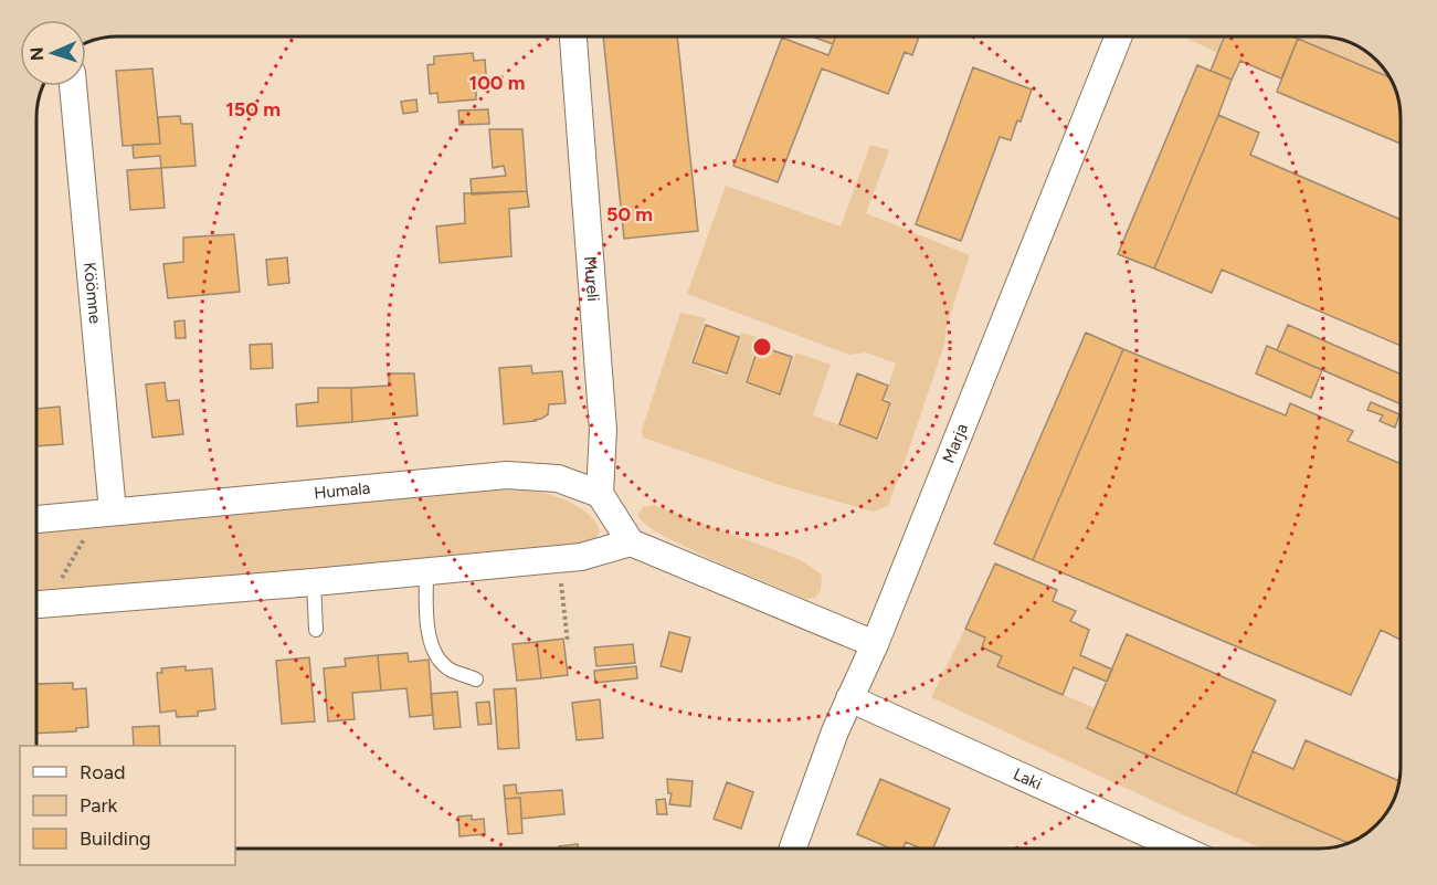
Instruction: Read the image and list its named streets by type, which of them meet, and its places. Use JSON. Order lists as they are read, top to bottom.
{
  "streets": {
    "street": [
      "Mureli",
      "Köömne",
      "Marja",
      "Humala",
      "Laki"
    ]
  },
  "crossings": [
    ["Mureli", "Humala"],
    ["Köömne", "Humala"],
    ["Marja", "Laki"]
  ],
  "legend": ["Road", "Park", "Building"],
  "north": "left",
  "rings": ["100 m", "150 m", "50 m"]
}
